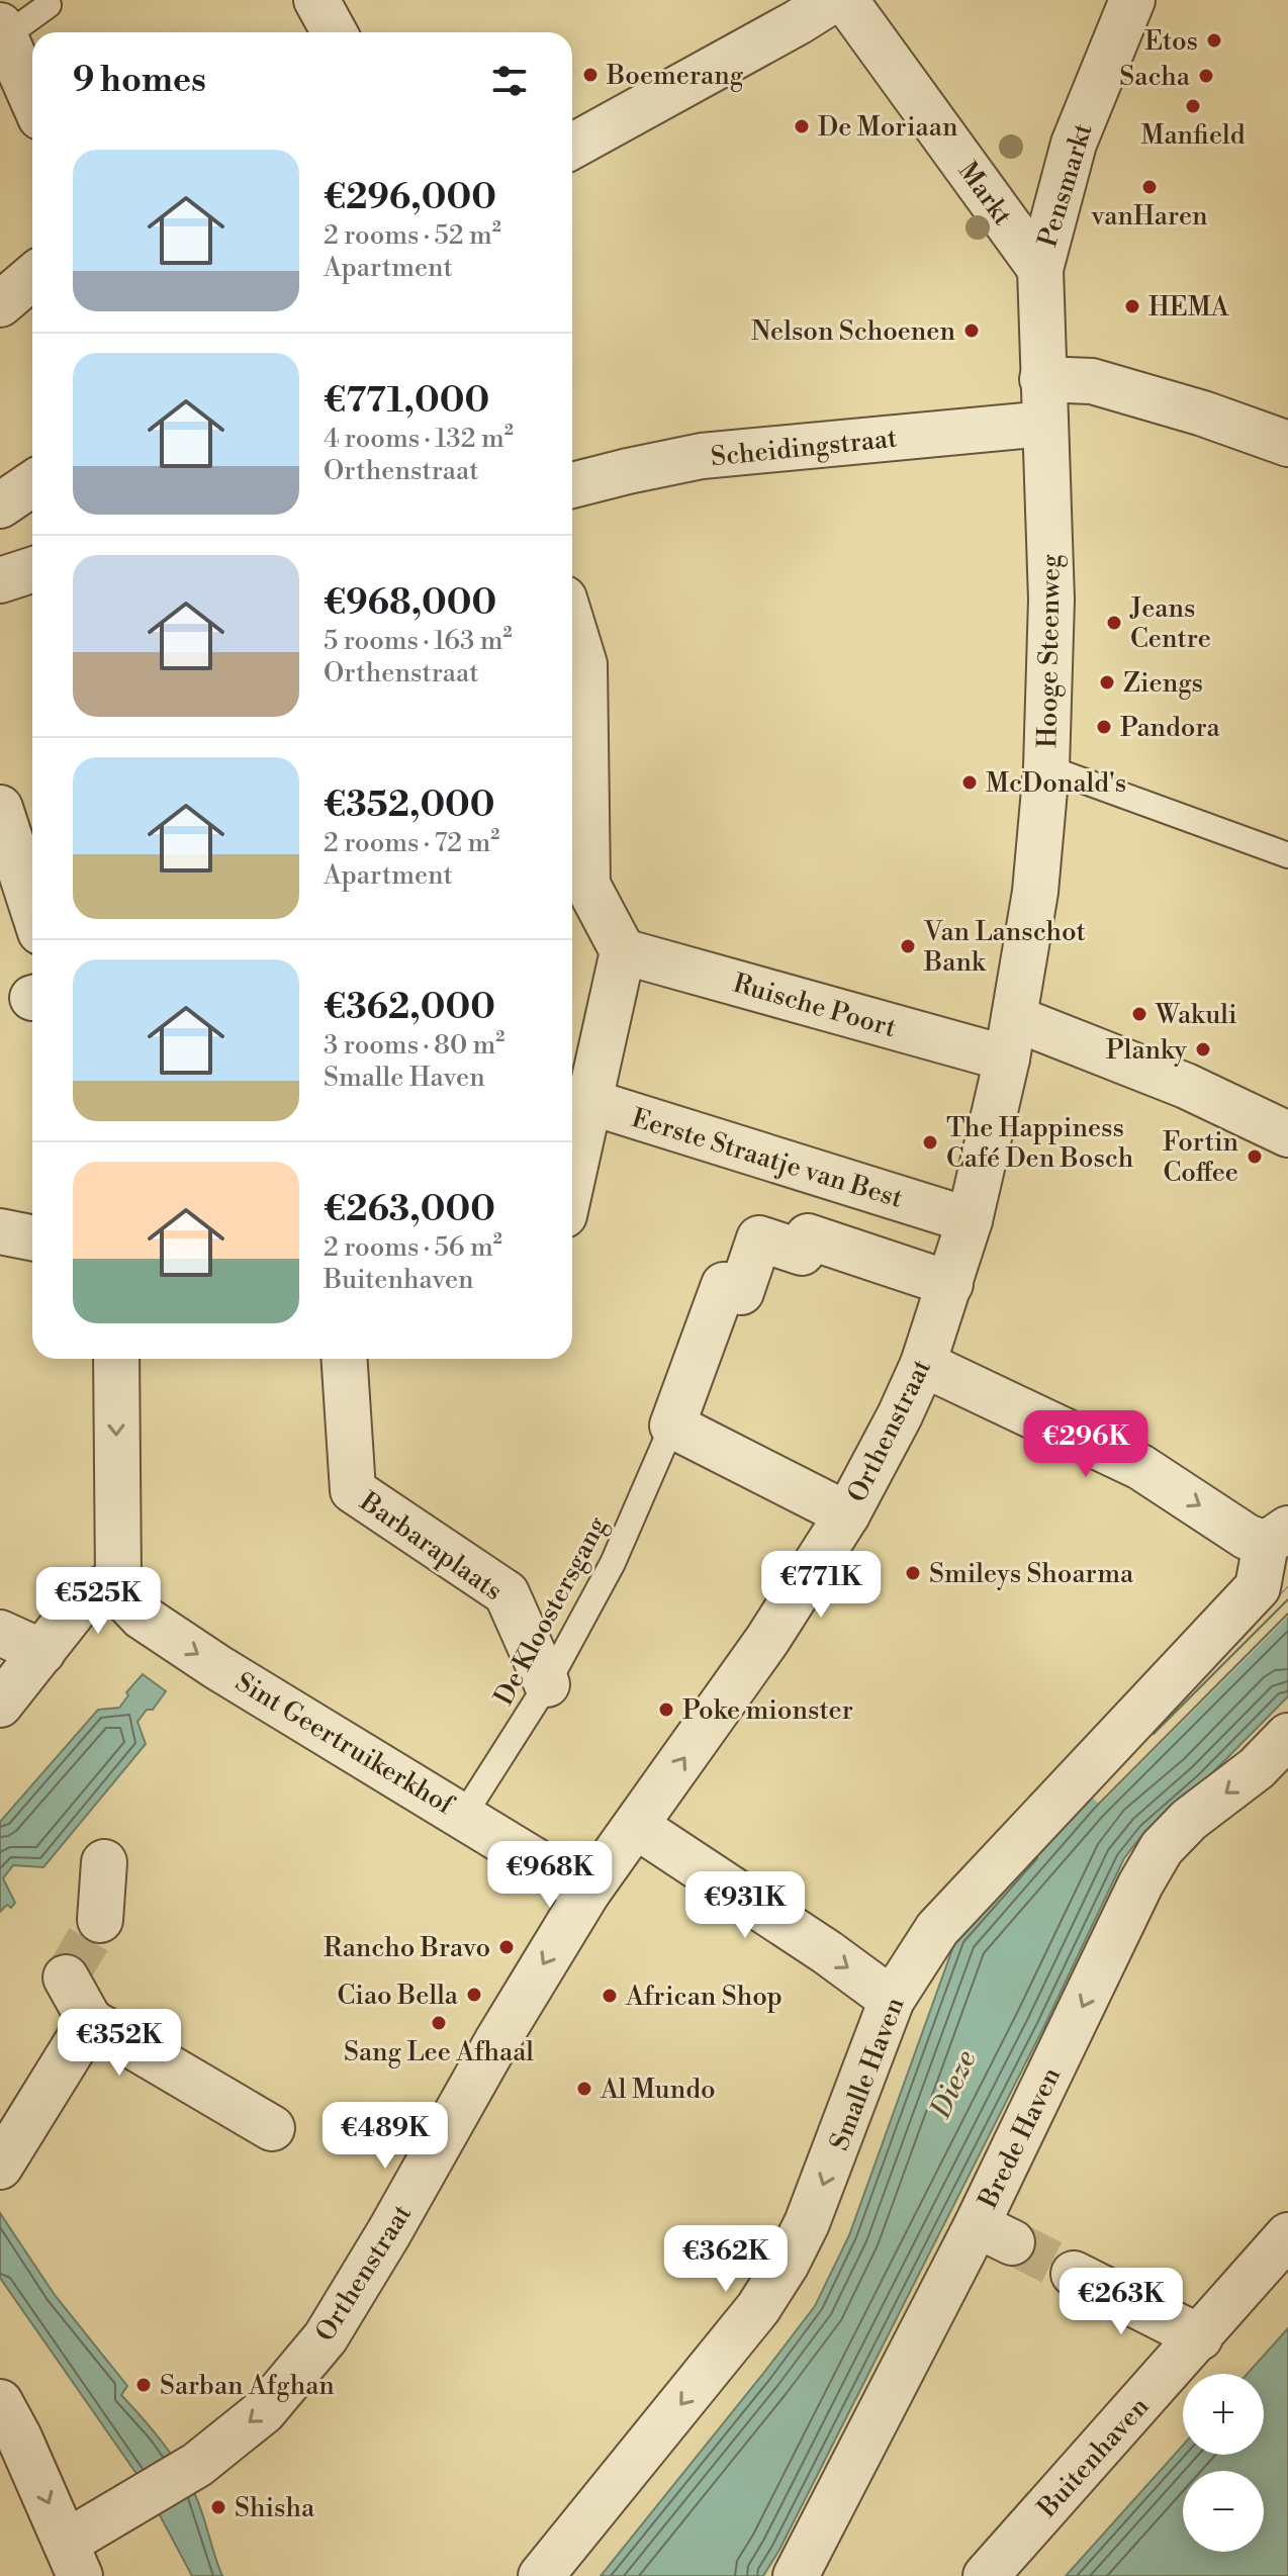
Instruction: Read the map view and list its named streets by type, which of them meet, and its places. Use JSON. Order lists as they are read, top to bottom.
{
  "streets": {
    "street": [
      "Pensmarkt",
      "Markt",
      "Scheidingstraat",
      "Hooge Steenweg",
      "Ruische Poort",
      "Eerste Straatje van Best",
      "Orthenstraat",
      "Barbaraplaats",
      "Sint Geertruikerkhof",
      "Smalle Haven",
      "Brede Haven",
      "Buitenhaven"
    ],
    "lane": ["De Kloostersgang"]
  },
  "crossings": [
    ["Pensmarkt", "Markt"],
    ["Pensmarkt", "Hooge Steenweg"],
    ["Scheidingstraat", "Hooge Steenweg"],
    ["Hooge Steenweg", "Ruische Poort"],
    ["Hooge Steenweg", "Orthenstraat"],
    ["Ruische Poort", "Orthenstraat"],
    ["Eerste Straatje van Best", "Orthenstraat"],
    ["Orthenstraat", "Sint Geertruikerkhof"],
    ["Barbaraplaats", "De Kloostersgang"],
    ["De Kloostersgang", "Sint Geertruikerkhof"]
  ],
  "one_way": ["Smalle Haven", "Brede Haven"],
  "water": ["Dieze"],
  "places": [
    "Etos",
    "Boemerang",
    "Sacha",
    "Manfield",
    "De Moriaan",
    "vanHaren",
    "HEMA",
    "Nelson Schoenen",
    "Jeans Centre",
    "Ziengs",
    "Pandora",
    "McDonald's",
    "Van Lanschot Bank",
    "Wakuli",
    "Planky",
    "The Happiness Café Den Bosch",
    "Fortin Coffee",
    "Smileys Shoarma",
    "Poke mionster",
    "Rancho Bravo",
    "Ciao Bella",
    "African Shop",
    "Sang Lee Afhaal",
    "Al Mundo",
    "Sarban Afghan",
    "Shisha"
  ],
  "page": {
    "heading": "9 homes",
    "list": [
      {
        "name": "€296,000",
        "note": "2 rooms · 52 m² · Apartment"
      },
      {
        "name": "€771,000",
        "note": "4 rooms · 132 m² · Orthenstraat"
      },
      {
        "name": "€968,000",
        "note": "5 rooms · 163 m² · Orthenstraat"
      },
      {
        "name": "€352,000",
        "note": "2 rooms · 72 m² · Apartment"
      },
      {
        "name": "€362,000",
        "note": "3 rooms · 80 m² · Smalle Haven"
      },
      {
        "name": "€263,000",
        "note": "2 rooms · 56 m² · Buitenhaven"
      }
    ],
    "price": [
      "€296K",
      "€771K",
      "€525K",
      "€968K",
      "€931K",
      "€352K",
      "€489K",
      "€362K",
      "€263K"
    ],
    "map_buttons": ["+", "−"]
  }
}
